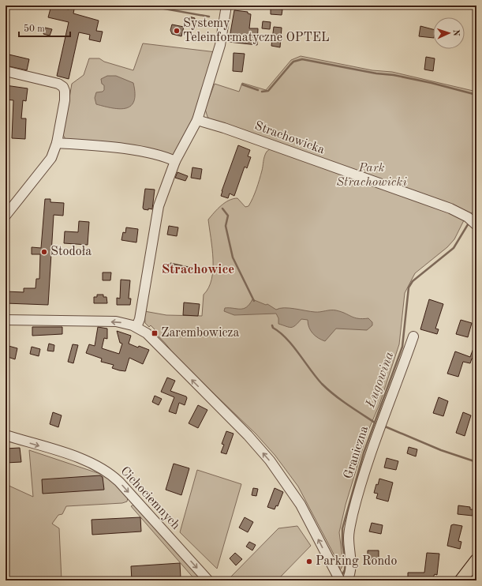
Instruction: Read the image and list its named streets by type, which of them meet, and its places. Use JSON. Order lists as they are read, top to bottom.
{
  "streets": {
    "street": ["Strachowicka", "Graniczna", "Cichociemnych"]
  },
  "one_way": ["Cichociemnych"],
  "districts": ["Strachowice"],
  "water": ["Ługowina"],
  "parks": ["Park Strachowicki"],
  "places": {
    "other": ["Systemy Teleinformatyczne OPTEL", "Stodoła", "Parking Rondo"],
    "transit": ["Zarembowicza"]
  },
  "scale_bar": "50 m",
  "north": "right"
}
